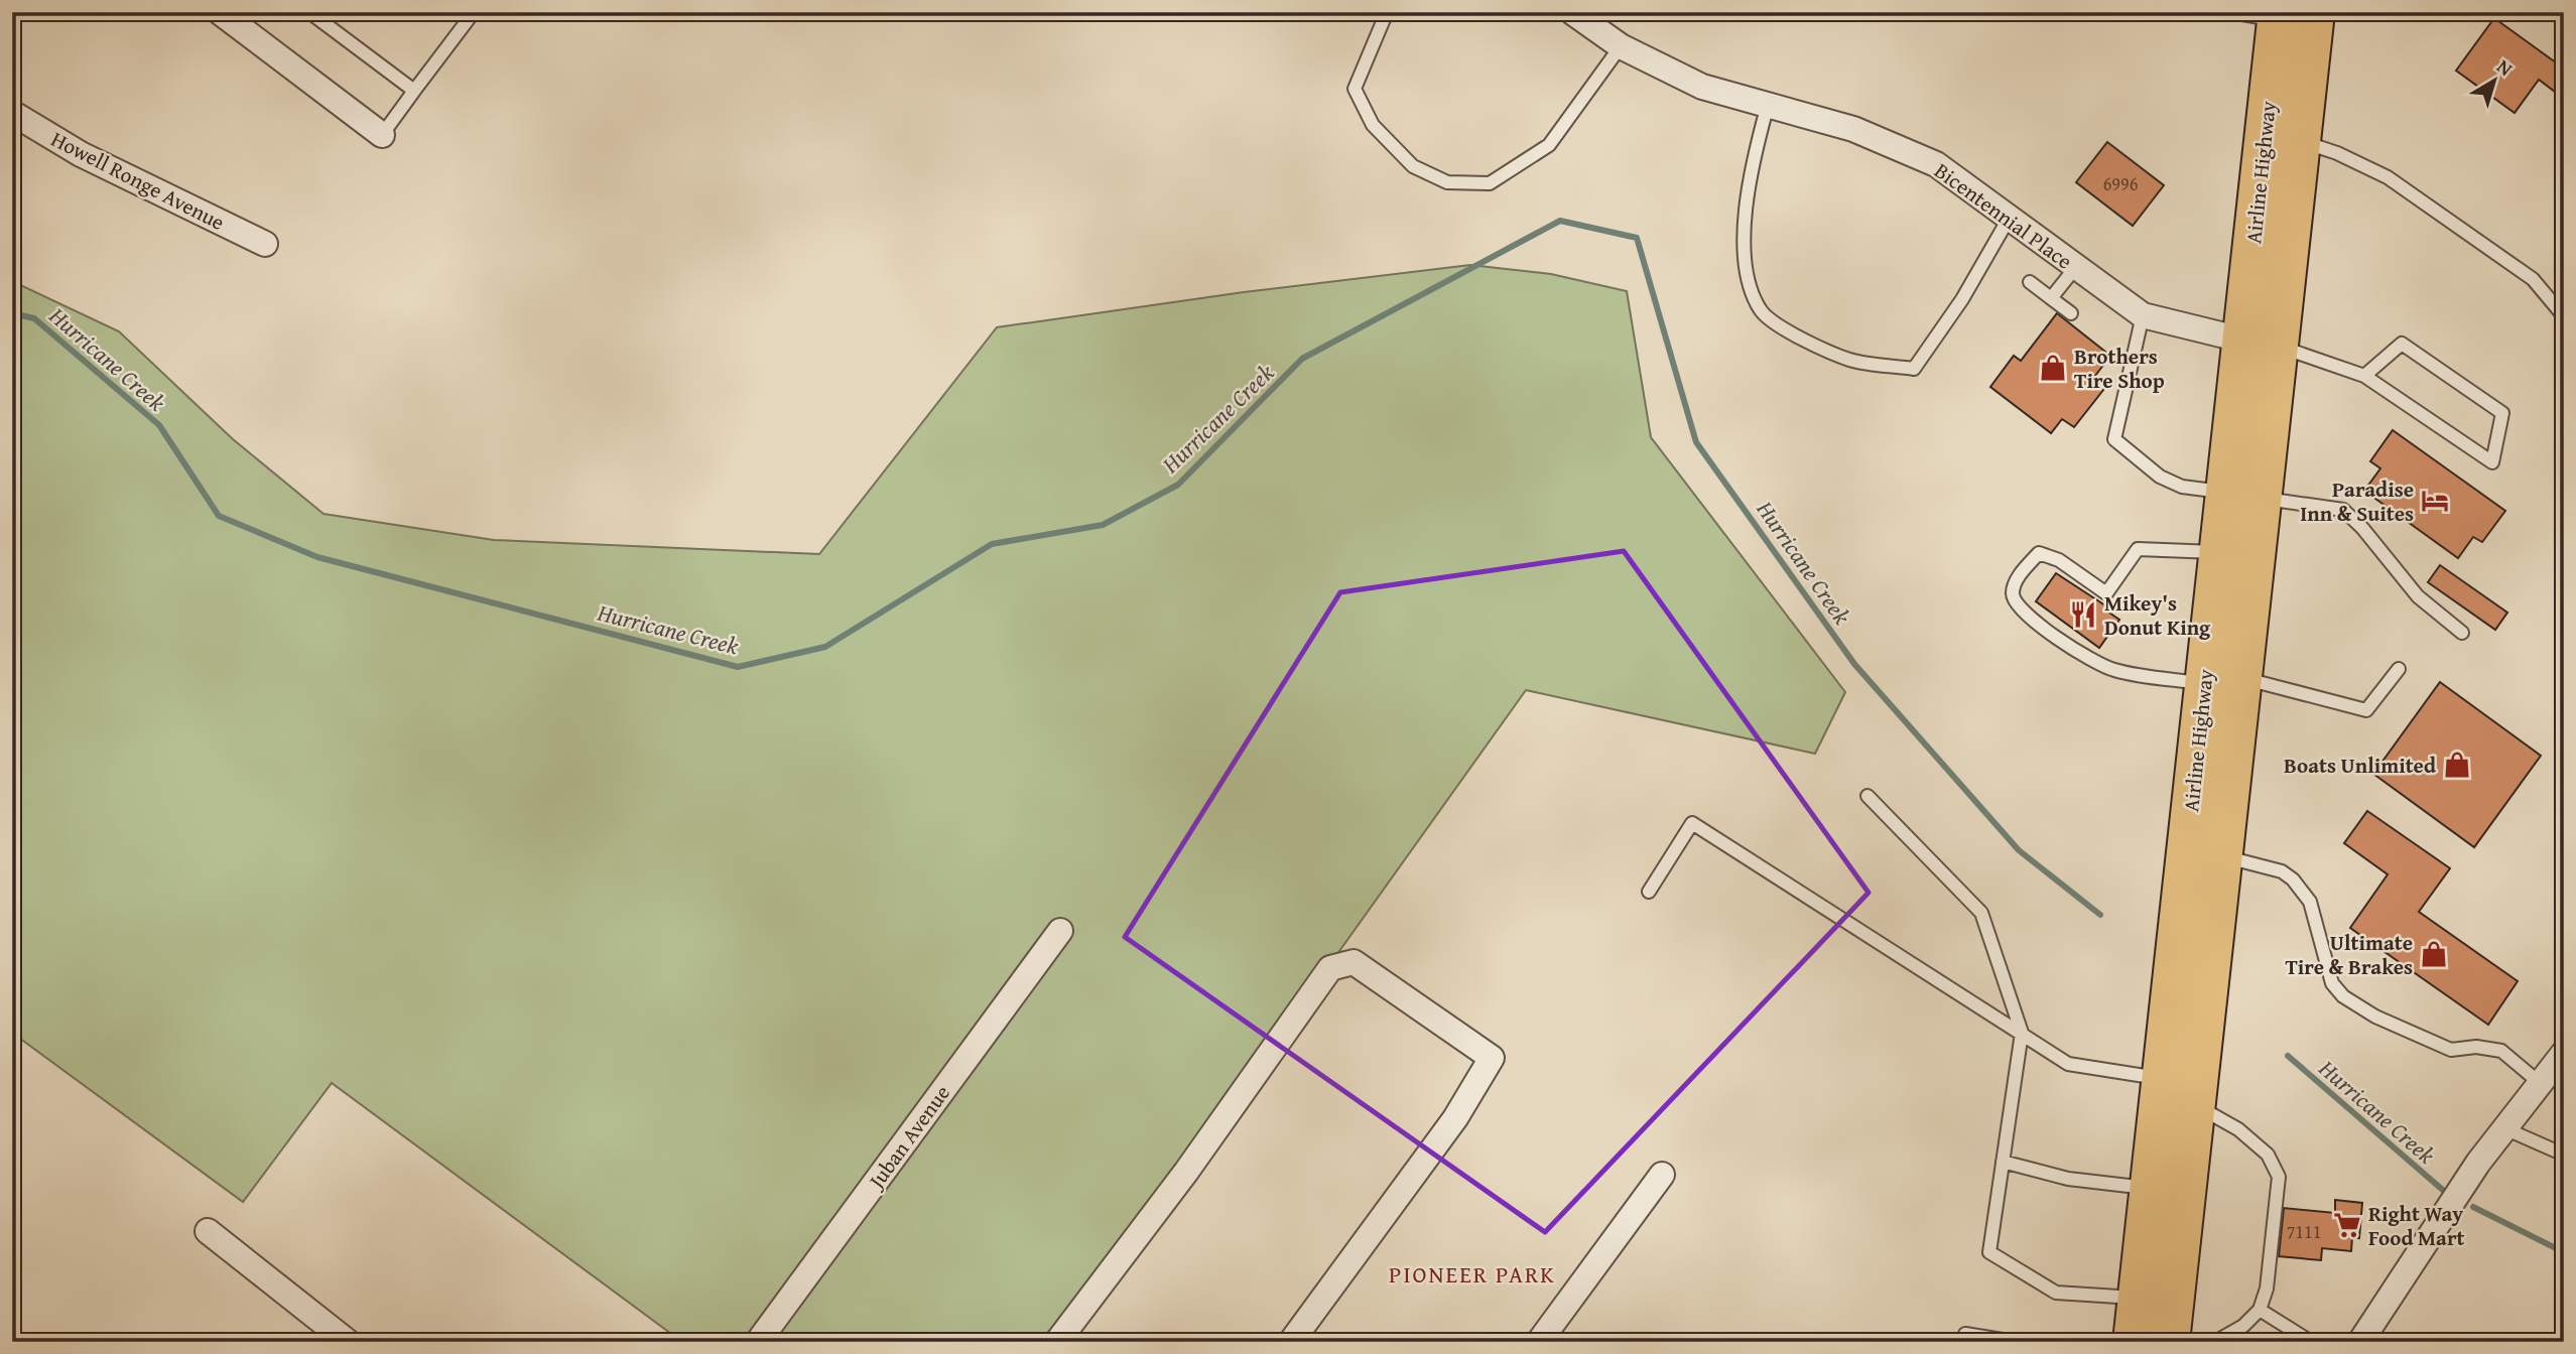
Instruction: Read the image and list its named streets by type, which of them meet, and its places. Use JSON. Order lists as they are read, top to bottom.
{
  "streets": {
    "highway": ["Airline Highway"],
    "street": ["Howell Ronge Avenue", "Bicentennial Place", "Juban Avenue"]
  },
  "crossings": [
    ["Airline Highway", "Bicentennial Place"]
  ],
  "districts": ["PIONEER PARK"],
  "water": ["Hurricane Creek"],
  "places": {
    "shop": ["Brothers Tire Shop", "Boats Unlimited", "Ultimate Tire & Brakes"],
    "hotel": ["Paradise Inn & Suites"],
    "restaurant": ["Mikey's Donut King"],
    "supermarket": ["Right Way Food Mart"]
  },
  "house_numbers": ["6996", "7111"],
  "north": "top right"
}
